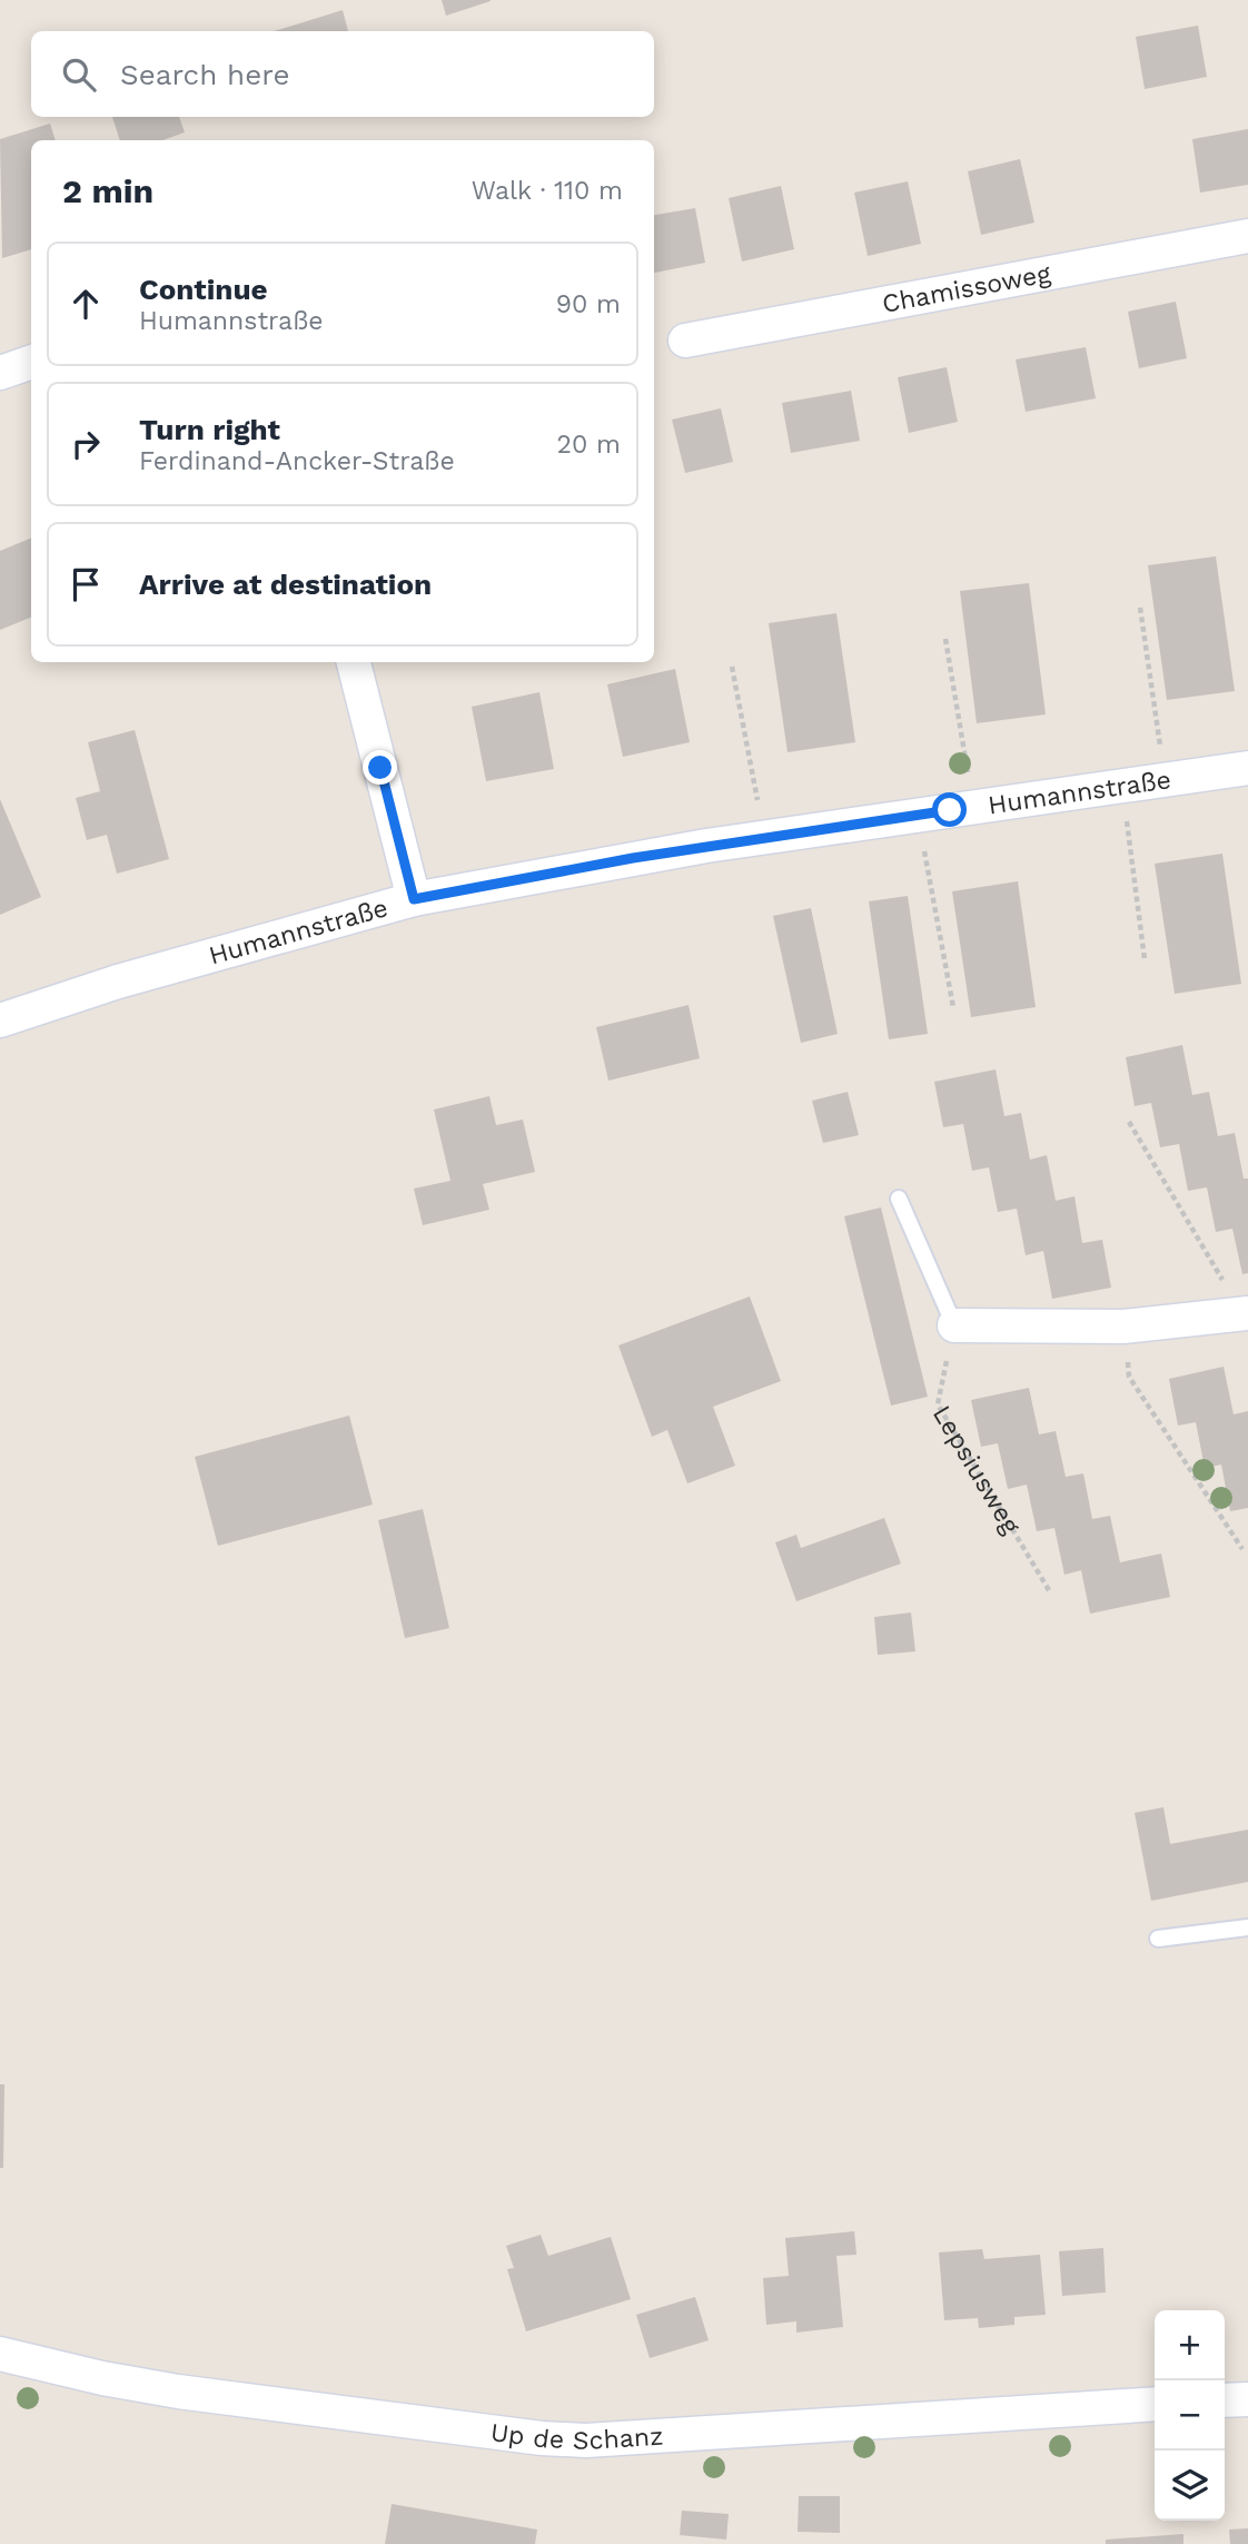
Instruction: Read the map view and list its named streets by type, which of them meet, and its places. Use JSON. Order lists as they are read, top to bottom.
{
  "streets": {
    "street": ["Chamissoweg", "Humannstraße", "Up de Schanz"],
    "path": ["Lepsiusweg"]
  },
  "page": {
    "search": "Search here",
    "heading": ["2 min", "Walk · 110 m"],
    "list": [
      ["Continue", "Humannstraße", "90 m"],
      ["Turn right", "Ferdinand-Ancker-Straße", "20 m"],
      "Arrive at destination"
    ],
    "map_buttons": ["+", "−"]
  }
}
